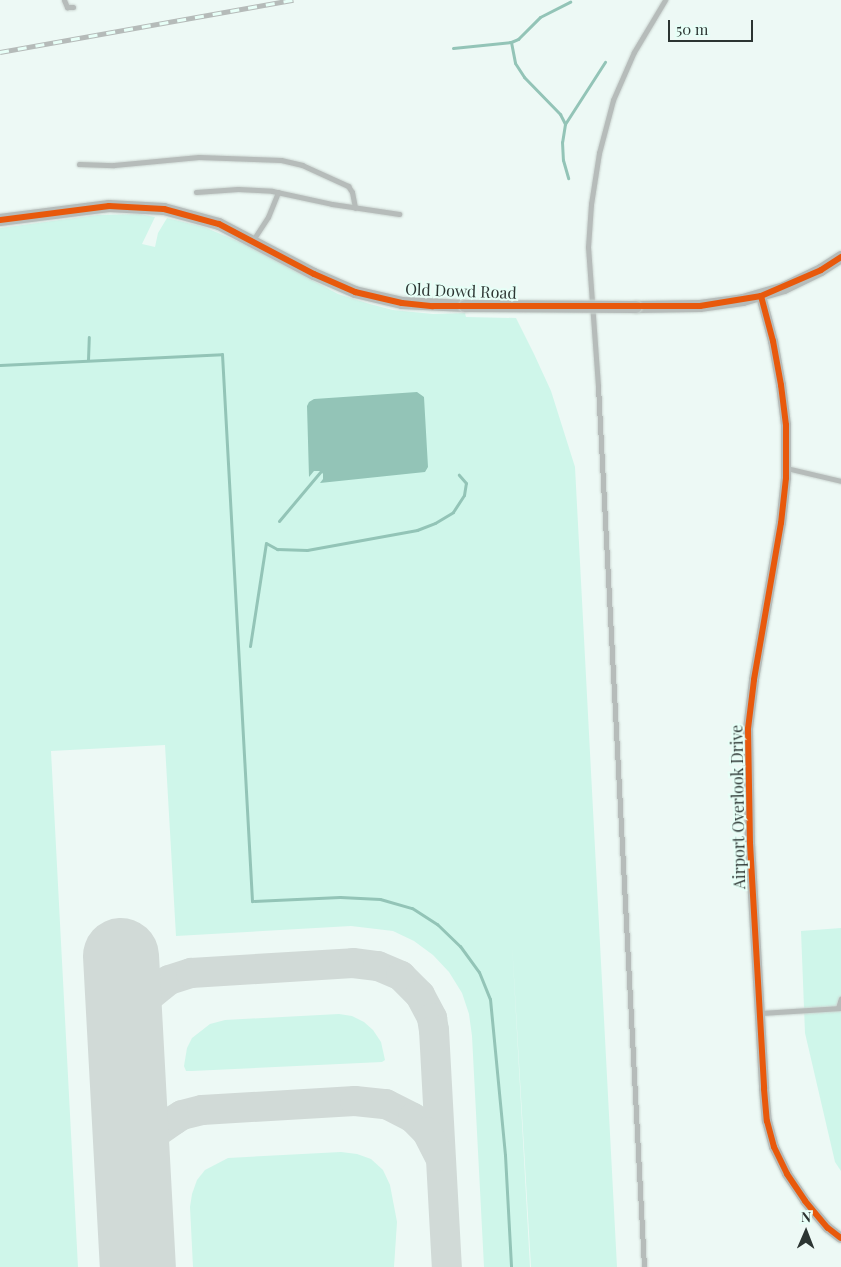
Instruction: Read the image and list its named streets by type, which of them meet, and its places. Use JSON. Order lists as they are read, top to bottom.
{
  "streets": {
    "street": ["Old Dowd Road", "Airport Overlook Drive"]
  },
  "crossings": [
    ["Old Dowd Road", "Airport Overlook Drive"]
  ],
  "scale_bar": "50 m",
  "north": "top"
}
